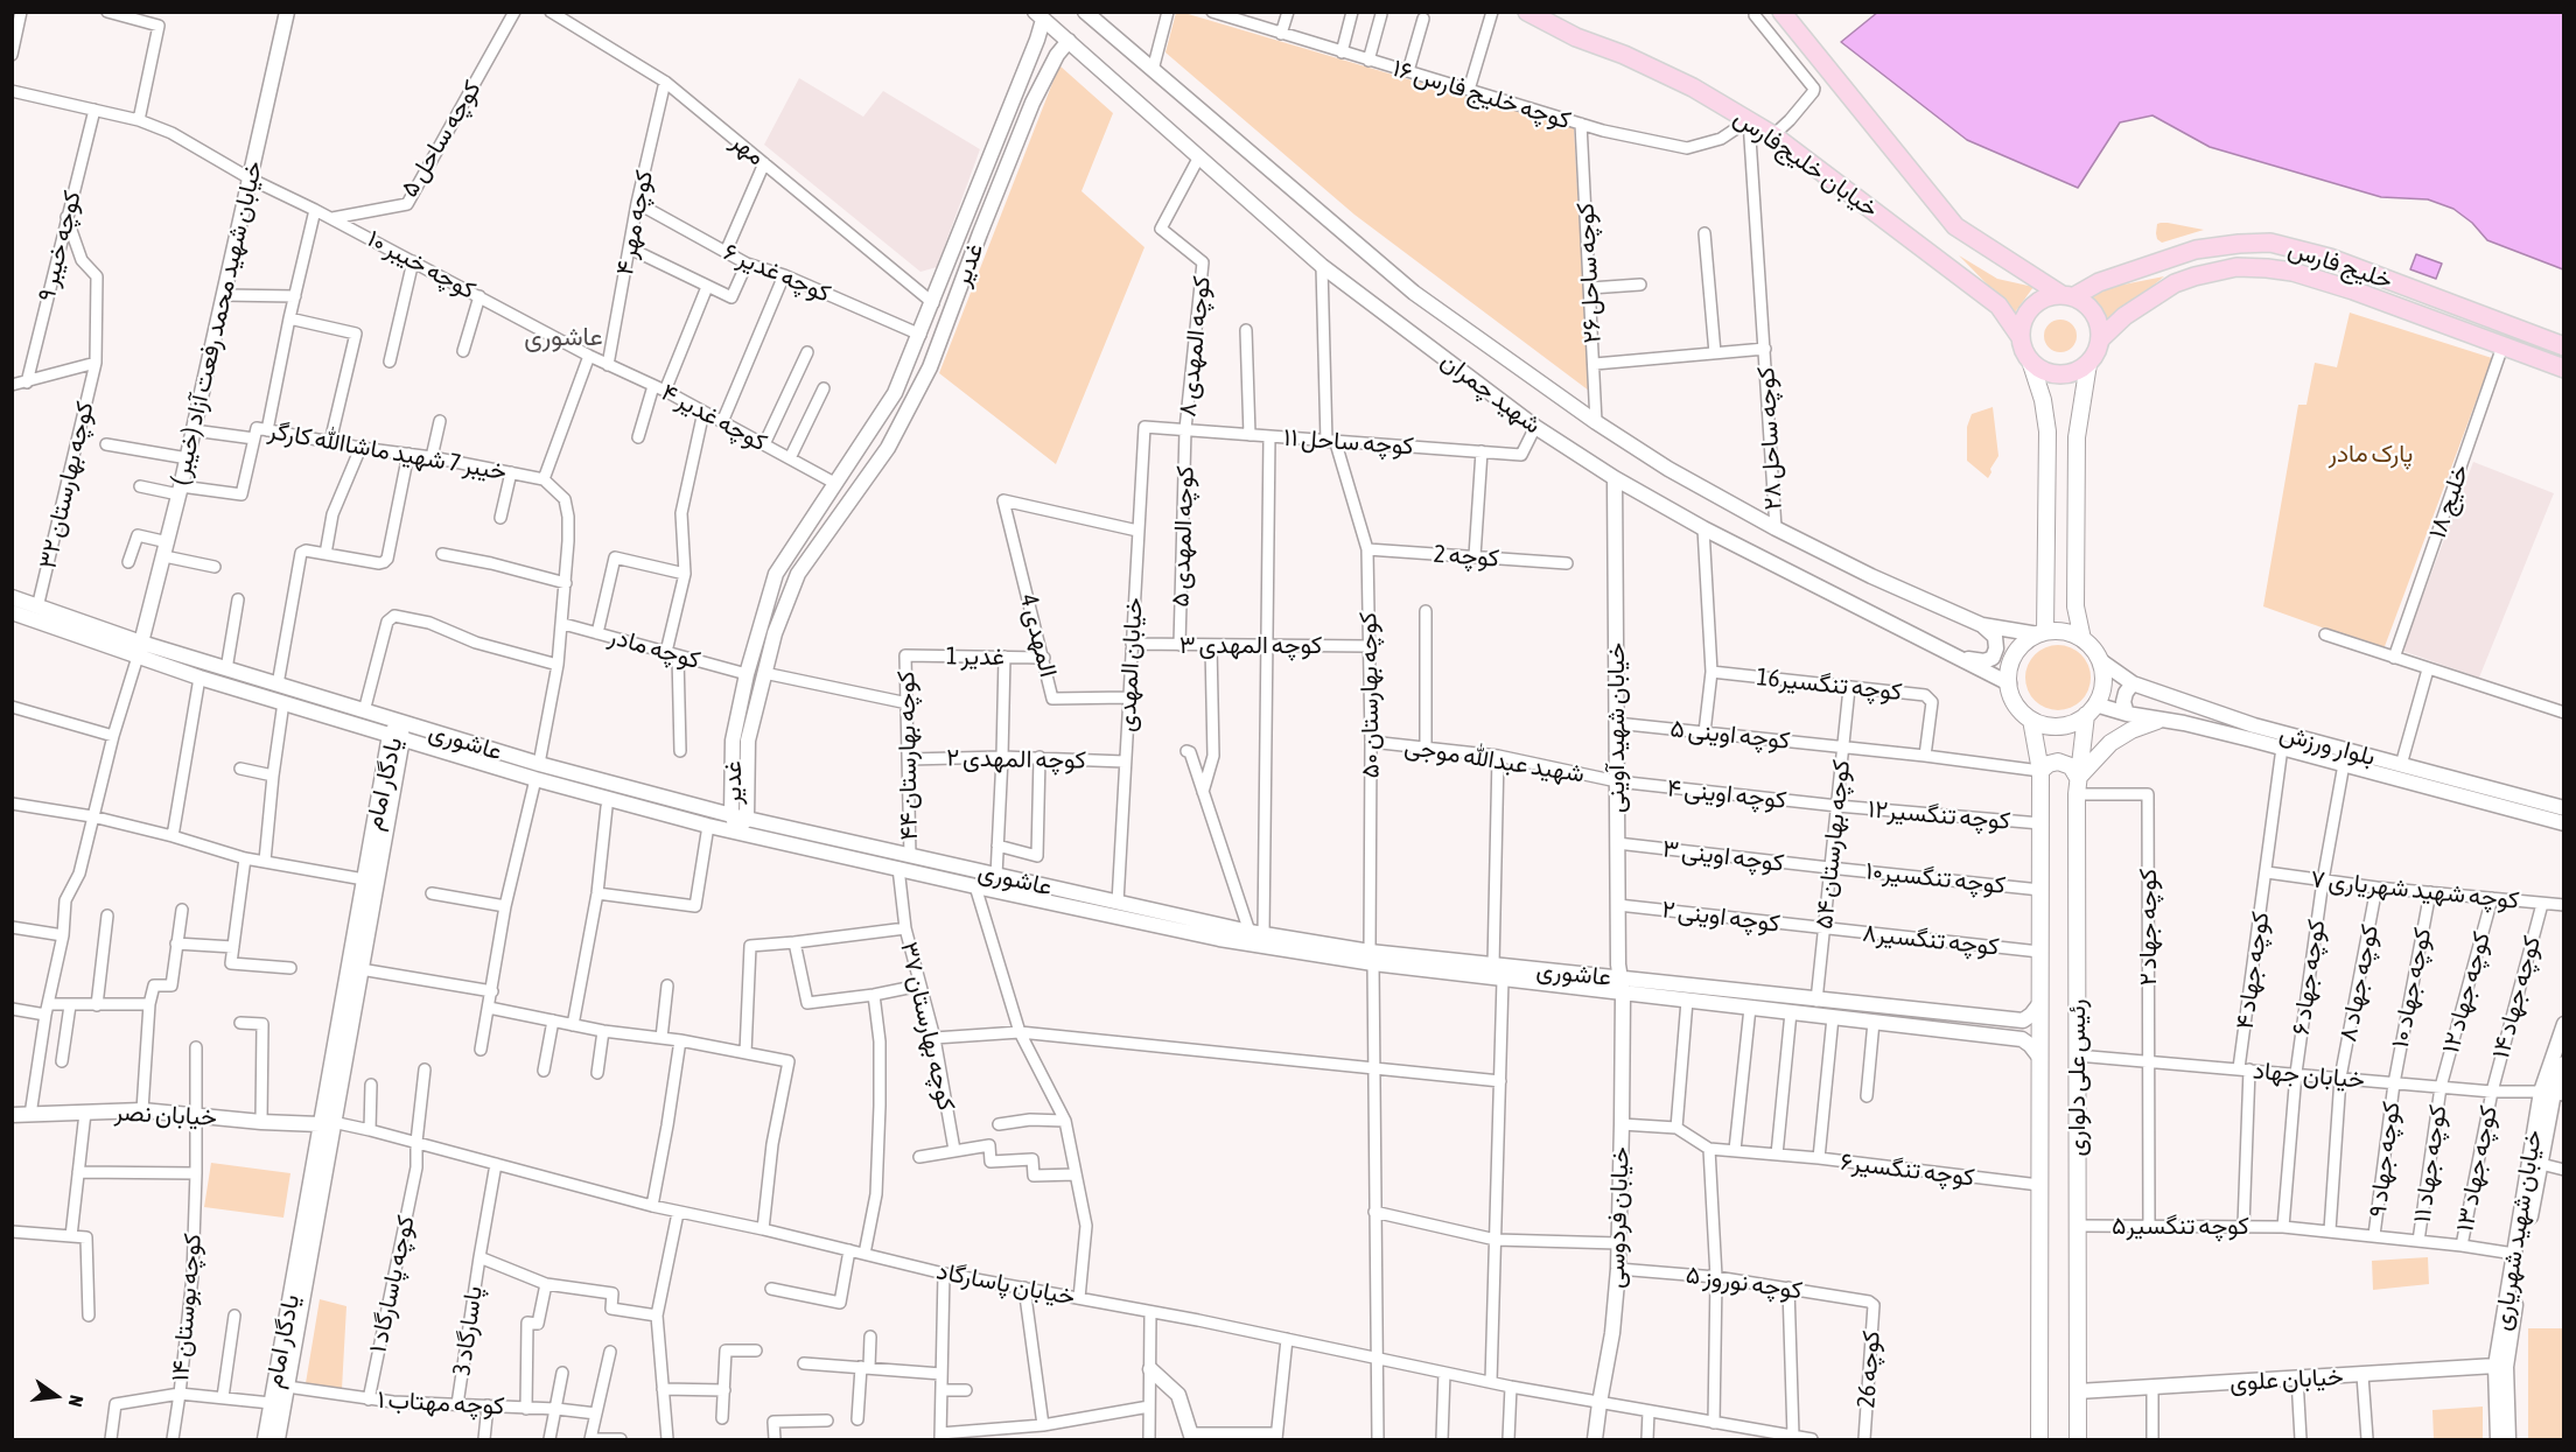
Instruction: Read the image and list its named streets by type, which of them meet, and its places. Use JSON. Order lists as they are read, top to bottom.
{
  "streets": {
    "main road": ["خیابان خلیج‌فارس", "خلیج فارس", "رئیس علی دلواری"],
    "street": [
      "کوچه خلیج فارس ۱۶",
      "کوچه ساحل ۵",
      "مهر",
      "کوچه مهر ۴",
      "کوچه خیبر ۹",
      "کوچه خیبر ۱۰",
      "غدیر",
      "کوچه غدیر ۶",
      "کوچه ساحل ۲۶",
      "( خیبر) خیابان شهید محمد رفعت آزاد",
      "کوچه المهدی ۸",
      "شهید چمران",
      "کوچه غدیر ۴",
      "کوچه ساحل ۲۸",
      "کوچه ساحل ۱۱",
      "خیبر 7 شهید ماشاالله کارگر",
      "کوچه بهارستان ۳۲",
      "خلیج ۱۸",
      "کوچه المهدی ۵",
      "کوچه 2",
      "المهدی 4",
      "کوچه المهدی ۳",
      "کوچه مادر",
      "غدیر 1",
      "خیابان المهدی",
      "کوچه تنگسیر16",
      "کوچه بهارستان ۵۰",
      "خیابان شهید آوینی",
      "کوچه اوینی ۵",
      "عاشوری",
      "بلوار ورزش",
      "کوچه بهارستان ۴۴",
      "کوچه المهدی ۲",
      "شهید عبدالله موجی",
      "یادگار امام",
      "کوچه اوینی ۴",
      "کوچه تنگسیر۱۲",
      "کوچه بهارستان ۵۴",
      "کوچه اوینی ۳",
      "کوچه تنگسیر۱۰",
      "کوچه شهید شهریاری ۷",
      "کوچه اوینی ۲",
      "کوچه جهاد ۲",
      "کوچه تنگسیر۸",
      "کوچه جهاد ۴",
      "کوچه جهاد ۶",
      "کوچه جهاد ۸",
      "کوچه جهاد ۱۰",
      "کوچه جهاد ۱۲",
      "کوچه جهاد ۱۴",
      "کوچه بهارستان ۳۷",
      "خیابان جهاد",
      "خیابان نصر",
      "کوچه جهاد ۹",
      "کوچه جهاد ۱۱",
      "کوچه جهاد ۱۳",
      "کوچه تنگسیر۶",
      "خیابان فردوسی",
      "کوچه تنگسیر۵",
      "خیابان شهید شهریاری",
      "کوچه نوروز ۵",
      "کوچه پاسارگاد ۱",
      "خیابان پاسارگاد",
      "کوچه بوستان ۱۴",
      "پاسارگاد 3",
      "کوچه 26",
      "خیابان علوی",
      "کوچه مهتاب ۱"
    ]
  },
  "crossings": [
    ["کوچه خلیج فارس ۱۶", "خیابان خلیج‌فارس"],
    ["کوچه خلیج فارس ۱۶", "کوچه ساحل ۲۶"],
    ["کوچه خلیج فارس ۱۶", "کوچه ساحل ۲۸"],
    ["کوچه ساحل ۵", "کوچه خیبر ۱۰"],
    ["مهر", "کوچه مهر ۴"],
    ["مهر", "غدیر"],
    ["خیابان خلیج‌فارس", "خلیج فارس"],
    ["خیابان خلیج‌فارس", "کوچه ساحل ۲۸"],
    ["کوچه مهر ۴", "کوچه غدیر ۶"],
    ["کوچه مهر ۴", "کوچه غدیر ۴"],
    ["کوچه خیبر ۹", "کوچه بهارستان ۳۲"],
    ["کوچه خیبر ۱۰", "( خیبر) خیابان شهید محمد رفعت آزاد"],
    ["کوچه خیبر ۱۰", "کوچه غدیر ۴"],
    ["غدیر", "کوچه غدیر ۶"],
    ["غدیر", "شهید چمران"],
    ["غدیر", "کوچه غدیر ۴"],
    ["غدیر", "کوچه مادر"],
    ["غدیر", "عاشوری"],
    ["خلیج فارس", "خلیج ۱۸"],
    ["کوچه ساحل ۲۶", "شهید چمران"],
    ["( خیبر) خیابان شهید محمد رفعت آزاد", "خیبر 7 شهید ماشاالله کارگر"],
    ["( خیبر) خیابان شهید محمد رفعت آزاد", "عاشوری"],
    ["کوچه المهدی ۸", "شهید چمران"],
    ["کوچه المهدی ۸", "کوچه ساحل ۱۱"],
    ["کوچه المهدی ۸", "کوچه المهدی ۵"],
    ["شهید چمران", "کوچه ساحل ۲۸"],
    ["شهید چمران", "کوچه ساحل ۱۱"],
    ["شهید چمران", "کوچه بهارستان ۵۰"],
    ["شهید چمران", "خیابان شهید آوینی"],
    ["شهید چمران", "بلوار ورزش"],
    ["شهید چمران", "رئیس علی دلواری"],
    ["کوچه ساحل ۱۱", "کوچه المهدی ۵"],
    ["کوچه ساحل ۱۱", "خیابان المهدی"],
    ["کوچه ساحل ۱۱", "کوچه بهارستان ۵۰"],
    ["کوچه بهارستان ۳۲", "عاشوری"],
    ["کوچه المهدی ۵", "کوچه المهدی ۳"],
    ["کوچه 2", "کوچه بهارستان ۵۰"],
    ["المهدی 4", "غدیر 1"],
    ["المهدی 4", "خیابان المهدی"],
    ["کوچه المهدی ۳", "خیابان المهدی"],
    ["کوچه المهدی ۳", "کوچه بهارستان ۵۰"],
    ["غدیر 1", "کوچه بهارستان ۴۴"],
    ["خیابان المهدی", "عاشوری"],
    ["خیابان المهدی", "کوچه المهدی ۲"],
    ["کوچه تنگسیر16", "کوچه اوینی ۵"],
    ["کوچه تنگسیر16", "کوچه بهارستان ۵۴"],
    ["کوچه بهارستان ۵۰", "عاشوری"],
    ["کوچه بهارستان ۵۰", "شهید عبدالله موجی"],
    ["کوچه بهارستان ۵۰", "خیابان پاسارگاد"],
    ["خیابان شهید آوینی", "کوچه اوینی ۵"],
    ["خیابان شهید آوینی", "عاشوری"],
    ["خیابان شهید آوینی", "شهید عبدالله موجی"],
    ["خیابان شهید آوینی", "کوچه اوینی ۴"],
    ["خیابان شهید آوینی", "کوچه اوینی ۳"],
    ["خیابان شهید آوینی", "کوچه اوینی ۲"],
    ["خیابان شهید آوینی", "خیابان فردوسی"],
    ["کوچه اوینی ۵", "کوچه بهارستان ۵۴"],
    ["کوچه اوینی ۵", "رئیس علی دلواری"],
    ["عاشوری", "کوچه بهارستان ۴۴"],
    ["عاشوری", "یادگار امام"],
    ["عاشوری", "کوچه بهارستان ۵۴"],
    ["عاشوری", "کوچه بهارستان ۳۷"],
    ["عاشوری", "رئیس علی دلواری"],
    ["عاشوری", "خیابان فردوسی"],
    ["بلوار ورزش", "کوچه جهاد ۴"],
    ["بلوار ورزش", "کوچه جهاد ۶"],
    ["بلوار ورزش", "رئیس علی دلواری"],
    ["کوچه بهارستان ۴۴", "کوچه المهدی ۲"],
    ["شهید عبدالله موجی", "کوچه اوینی ۴"],
    ["یادگار امام", "خیابان نصر"],
    ["یادگار امام", "خیابان پاسارگاد"],
    ["یادگار امام", "کوچه مهتاب ۱"],
    ["کوچه اوینی ۴", "کوچه تنگسیر۱۲"],
    ["کوچه اوینی ۴", "کوچه بهارستان ۵۴"],
    ["کوچه تنگسیر۱۲", "کوچه بهارستان ۵۴"],
    ["کوچه تنگسیر۱۲", "رئیس علی دلواری"],
    ["کوچه بهارستان ۵۴", "کوچه اوینی ۳"],
    ["کوچه بهارستان ۵۴", "کوچه تنگسیر۱۰"],
    ["کوچه بهارستان ۵۴", "کوچه اوینی ۲"],
    ["کوچه بهارستان ۵۴", "کوچه تنگسیر۸"],
    ["کوچه اوینی ۳", "کوچه تنگسیر۱۰"],
    ["کوچه تنگسیر۱۰", "رئیس علی دلواری"],
    ["کوچه شهید شهریاری ۷", "کوچه جهاد ۴"],
    ["کوچه شهید شهریاری ۷", "کوچه جهاد ۶"],
    ["کوچه شهید شهریاری ۷", "کوچه جهاد ۸"],
    ["کوچه شهید شهریاری ۷", "کوچه جهاد ۱۰"],
    ["کوچه شهید شهریاری ۷", "کوچه جهاد ۱۲"],
    ["کوچه شهید شهریاری ۷", "کوچه جهاد ۱۴"],
    ["کوچه اوینی ۲", "کوچه تنگسیر۸"],
    ["کوچه جهاد ۲", "خیابان جهاد"],
    ["کوچه جهاد ۲", "رئیس علی دلواری"],
    ["کوچه جهاد ۲", "کوچه تنگسیر۵"],
    ["کوچه تنگسیر۸", "رئیس علی دلواری"],
    ["کوچه جهاد ۴", "خیابان جهاد"],
    ["کوچه جهاد ۴", "کوچه تنگسیر۵"],
    ["کوچه جهاد ۶", "خیابان جهاد"],
    ["کوچه جهاد ۶", "کوچه تنگسیر۵"],
    ["کوچه جهاد ۸", "خیابان جهاد"],
    ["کوچه جهاد ۸", "کوچه تنگسیر۵"],
    ["کوچه جهاد ۱۰", "خیابان جهاد"],
    ["کوچه جهاد ۱۰", "کوچه جهاد ۹"],
    ["کوچه جهاد ۱۲", "خیابان جهاد"],
    ["کوچه جهاد ۱۲", "کوچه جهاد ۱۱"],
    ["کوچه جهاد ۱۴", "خیابان جهاد"],
    ["کوچه جهاد ۱۴", "کوچه جهاد ۱۳"],
    ["خیابان جهاد", "رئیس علی دلواری"],
    ["خیابان جهاد", "کوچه جهاد ۹"],
    ["خیابان جهاد", "کوچه جهاد ۱۱"],
    ["خیابان جهاد", "کوچه جهاد ۱۳"],
    ["خیابان جهاد", "خیابان شهید شهریاری"],
    ["رئیس علی دلواری", "کوچه تنگسیر۶"],
    ["رئیس علی دلواری", "کوچه تنگسیر۵"],
    ["رئیس علی دلواری", "خیابان علوی"],
    ["خیابان نصر", "خیابان پاسارگاد"],
    ["خیابان نصر", "کوچه بوستان ۱۴"],
    ["کوچه جهاد ۹", "کوچه تنگسیر۵"],
    ["کوچه جهاد ۱۱", "کوچه تنگسیر۵"],
    ["کوچه جهاد ۱۳", "کوچه تنگسیر۵"],
    ["خیابان فردوسی", "کوچه نوروز ۵"],
    ["خیابان فردوسی", "خیابان پاسارگاد"],
    ["کوچه تنگسیر۵", "خیابان شهید شهریاری"],
    ["خیابان شهید شهریاری", "خیابان علوی"],
    ["کوچه نوروز ۵", "کوچه 26"],
    ["کوچه پاسارگاد ۱", "خیابان پاسارگاد"],
    ["کوچه پاسارگاد ۱", "کوچه مهتاب ۱"],
    ["خیابان پاسارگاد", "پاسارگاد 3"],
    ["پاسارگاد 3", "کوچه مهتاب ۱"]
  ],
  "districts": ["عاشوری"],
  "parks": ["پارک مادر"],
  "north": "right"
}
